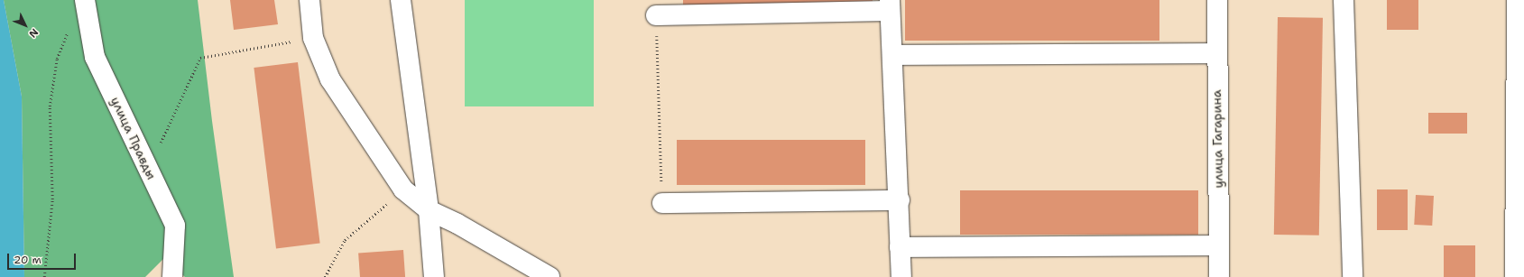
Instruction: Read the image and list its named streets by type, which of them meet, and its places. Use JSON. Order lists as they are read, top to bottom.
{
  "streets": {
    "main road": ["улица Правды", "улица Гагарина"]
  },
  "scale_bar": "20 m",
  "north": "bottom right"
}
